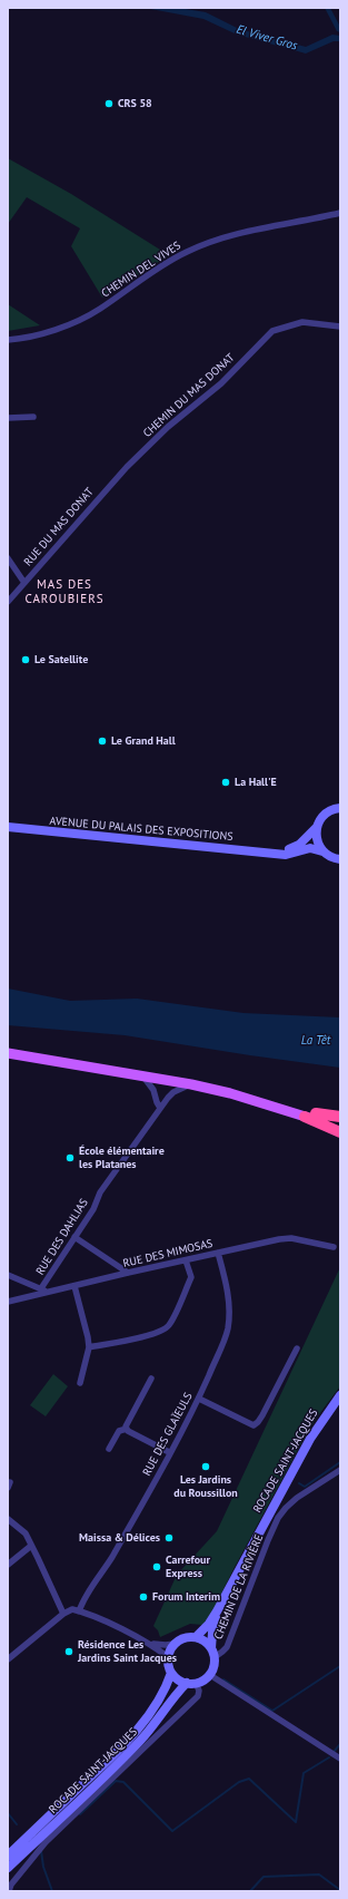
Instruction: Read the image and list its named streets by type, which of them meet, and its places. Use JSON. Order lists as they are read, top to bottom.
{
  "streets": {
    "main road": ["AVENUE DU PALAIS DES EXPOSITIONS", "ROCADE SAINT-JACQUES"],
    "street": [
      "CHEMIN DEL VIVES",
      "CHEMIN DU MAS DONAT",
      "RUE DU MAS DONAT",
      "RUE DES DAHLIAS",
      "RUE DES MIMOSAS",
      "RUE DES GLAÏEULS",
      "CHEMIN DE LA RIVIÈRE"
    ]
  },
  "crossings": [
    ["CHEMIN DU MAS DONAT", "RUE DU MAS DONAT"],
    ["RUE DES MIMOSAS", "RUE DES GLAÏEULS"],
    ["ROCADE SAINT-JACQUES", "CHEMIN DE LA RIVIÈRE"]
  ],
  "districts": ["MAS DES CAROUBIERS"],
  "water": ["El Viver Gros", "La Têt"],
  "places": [
    "CRS 58",
    "Le Satellite",
    "Le Grand Hall",
    "La Hall'E",
    "École élémentaire les Platanes",
    "Les Jardins du Roussillon",
    "Maissa & Délices",
    "Carrefour Express",
    "Forum Interim",
    "Résidence Les Jardins Saint Jacques"
  ]
}
